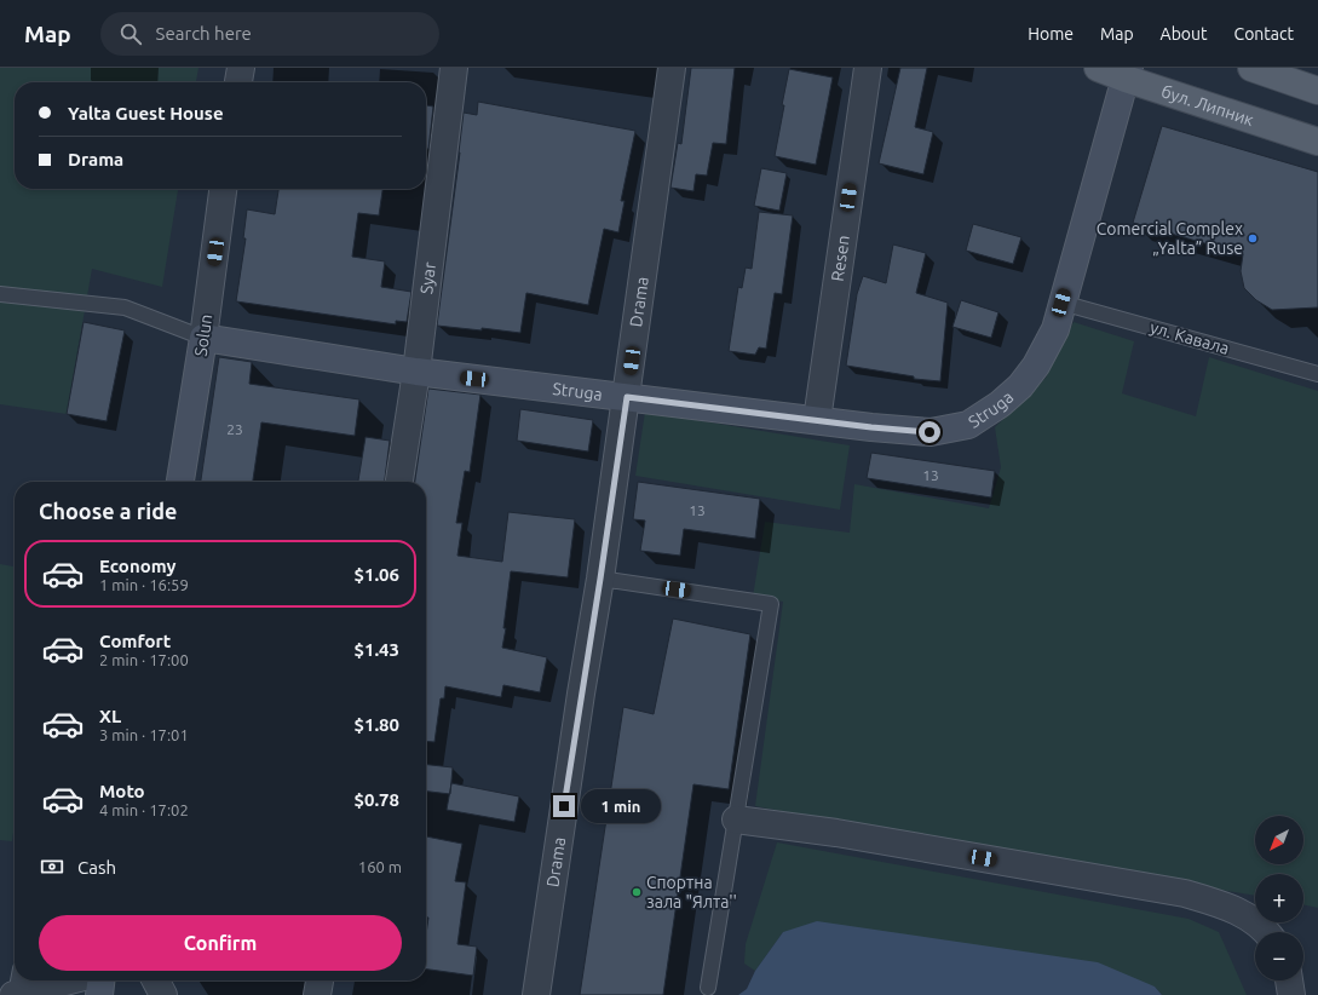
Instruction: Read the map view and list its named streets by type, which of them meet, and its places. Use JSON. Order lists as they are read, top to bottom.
{
  "streets": {
    "main road": ["бул. Липник"],
    "street": [
      "Resen",
      "Syar",
      "Drama",
      "Solun",
      "Struga"
    ],
    "lane": ["ул. Кавала"]
  },
  "crossings": [
    ["бул. Липник", "Struga"],
    ["Resen", "Struga"],
    ["Syar", "Struga"],
    ["Drama", "Struga"],
    ["Solun", "Struga"],
    ["ул. Кавала", "Struga"]
  ],
  "places": ["Comercial Complex „Yalta” Ruse", "Спортна зала \"Ялта''"],
  "house_numbers": ["23", "13", "13"],
  "north": "bottom left",
  "page": {
    "header": "Map",
    "search": "Search here",
    "nav": [
      "Home",
      "Map",
      "About",
      "Contact"
    ],
    "banner": ["Yalta Guest House", "Drama"],
    "heading": "Choose a ride",
    "list": [
      {
        "name": "Economy",
        "note": "1 min · 16:59",
        "value": "$1.06"
      },
      {
        "name": "Comfort",
        "note": "2 min · 17:00",
        "value": "$1.43"
      },
      {
        "name": "XL",
        "note": "3 min · 17:01",
        "value": "$1.80"
      },
      {
        "name": "Moto",
        "note": "4 min · 17:02",
        "value": "$0.78"
      }
    ],
    "bubble": "1 min",
    "map_buttons": ["+", "−"],
    "pay": ["Cash", "160 m"],
    "buttons": "Confirm"
  }
}
